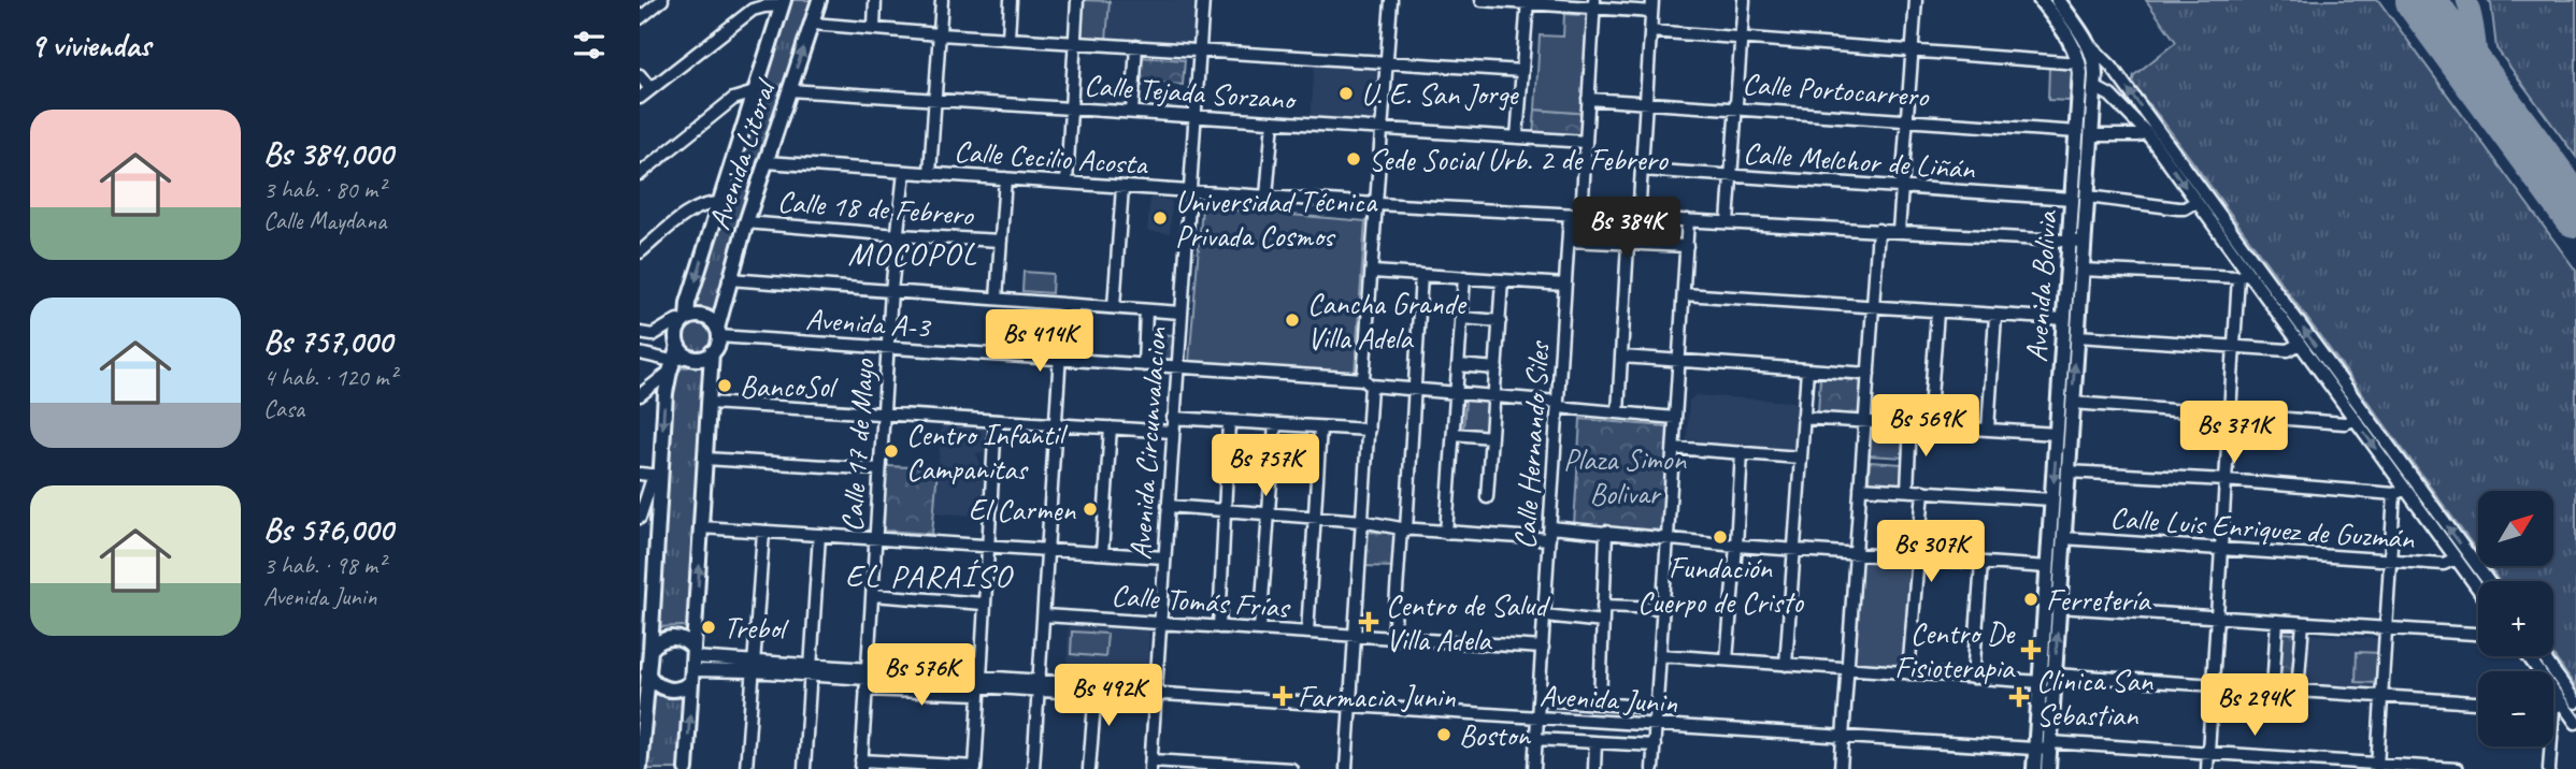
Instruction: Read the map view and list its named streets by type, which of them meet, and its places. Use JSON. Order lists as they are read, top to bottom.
{
  "streets": {
    "main road": ["Avenida Litoral", "Avenida Bolivia"],
    "street": [
      "Calle Portocarrero",
      "Calle Tejada Sorzano",
      "Calle Cecilio Acosta",
      "Calle Melchor de Liñán",
      "Calle 18 de Febrero",
      "Avenida A-3",
      "Avenida Circunvalacion",
      "Calle 17 de Mayo",
      "Calle Hernando Siles",
      "Calle Luis Enriquez de Guzmán",
      "Calle Tomás Frías",
      "Avenida Junin"
    ]
  },
  "crossings": [
    ["Calle Portocarrero", "Avenida Bolivia"],
    ["Calle Portocarrero", "Calle Hernando Siles"],
    ["Calle Tejada Sorzano", "Avenida Litoral"],
    ["Calle Tejada Sorzano", "Avenida Circunvalacion"],
    ["Calle Tejada Sorzano", "Calle Hernando Siles"],
    ["Avenida Litoral", "Calle Cecilio Acosta"],
    ["Avenida Litoral", "Calle 18 de Febrero"],
    ["Avenida Litoral", "Avenida A-3"],
    ["Calle Cecilio Acosta", "Avenida Bolivia"],
    ["Calle Cecilio Acosta", "Avenida Circunvalacion"],
    ["Calle Cecilio Acosta", "Calle 17 de Mayo"],
    ["Calle Cecilio Acosta", "Calle Hernando Siles"],
    ["Calle Melchor de Liñán", "Avenida Bolivia"],
    ["Calle 18 de Febrero", "Calle 17 de Mayo"],
    ["Avenida Bolivia", "Calle Luis Enriquez de Guzmán"],
    ["Avenida Bolivia", "Avenida Junin"],
    ["Avenida A-3", "Avenida Circunvalacion"],
    ["Avenida A-3", "Calle 17 de Mayo"],
    ["Avenida A-3", "Calle Hernando Siles"],
    ["Avenida Circunvalacion", "Calle Tomás Frías"],
    ["Avenida Circunvalacion", "Avenida Junin"],
    ["Calle 17 de Mayo", "Avenida Junin"],
    ["Calle Hernando Siles", "Calle Tomás Frías"],
    ["Calle Hernando Siles", "Avenida Junin"]
  ],
  "districts": ["MOCOPOL", "EL PARAÍSO"],
  "parks": ["Plaza Simon Bolivar"],
  "places": {
    "other": [
      "U. E. San Jorge",
      "Sede Social Urb. 2 de Febrero",
      "Universidad Técnica Privada Cosmos",
      "Cancha Grande Villa Adela",
      "BancoSol",
      "Centro Infantil Campanitas",
      "El Carmen",
      "Fundación Cuerpo de Cristo",
      "Ferretería",
      "Trebol",
      "Boston"
    ],
    "health": [
      "Centro de Salud Villa Adela",
      "Centro De Fisioterapia",
      "Farmacia Junin",
      "Clinica San Sebastian"
    ]
  },
  "north": "top right",
  "page": {
    "heading": "9 viviendas",
    "list": [
      {
        "name": "Bs 384,000",
        "note": "3 hab. · 80 m² · Calle Maydana"
      },
      {
        "name": "Bs 757,000",
        "note": "4 hab. · 120 m² · Casa"
      },
      {
        "name": "Bs 576,000",
        "note": "3 hab. · 98 m² · Avenida Junin"
      }
    ],
    "price": [
      "Bs 384K",
      "Bs 414K",
      "Bs 569K",
      "Bs 371K",
      "Bs 757K",
      "Bs 307K",
      "Bs 576K",
      "Bs 492K",
      "Bs 294K"
    ],
    "map_buttons": ["+", "−"]
  }
}
